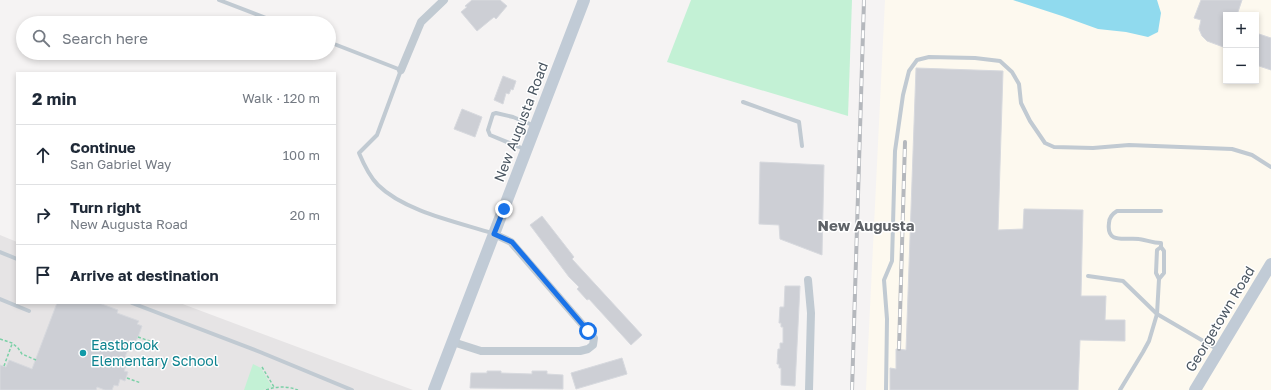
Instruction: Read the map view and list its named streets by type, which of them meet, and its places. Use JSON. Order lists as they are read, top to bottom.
{
  "streets": {
    "street": ["New Augusta Road", "Georgetown Road"]
  },
  "districts": ["New Augusta"],
  "places": ["Eastbrook Elementary School"],
  "page": {
    "map_buttons": ["+", "−"],
    "search": "Search here",
    "heading": ["2 min", "Walk · 120 m"],
    "list": [
      ["Continue", "San Gabriel Way", "100 m"],
      ["Turn right", "New Augusta Road", "20 m"],
      "Arrive at destination"
    ]
  }
}
